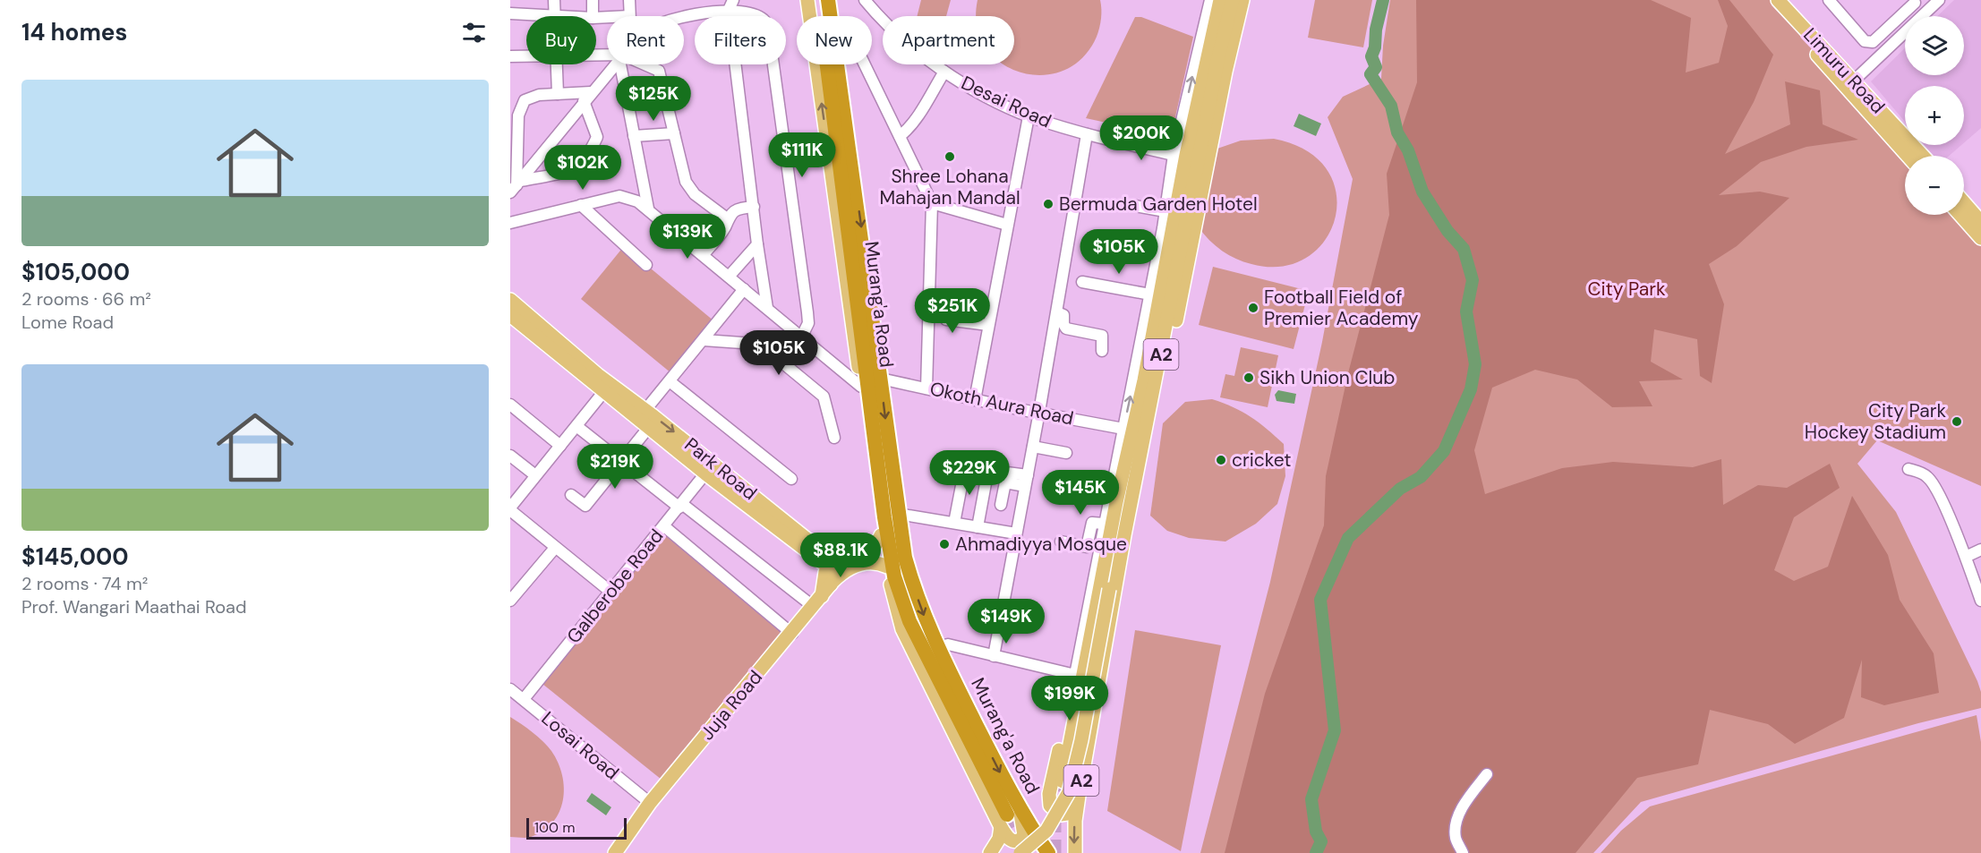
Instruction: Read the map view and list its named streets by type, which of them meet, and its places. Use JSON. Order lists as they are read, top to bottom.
{
  "streets": {
    "highway": ["Murang'a Road"],
    "main road": [
      "Limuru Road",
      "A2",
      "Park Road",
      "Juja Road"
    ],
    "street": [
      "Desai Road",
      "Okoth Aura Road",
      "Galberobe Road",
      "Losai Road"
    ]
  },
  "crossings": [
    ["Murang'a Road", "Okoth Aura Road"],
    ["Murang'a Road", "Juja Road"],
    ["Park Road", "Galberobe Road"],
    ["Galberobe Road", "Losai Road"],
    ["Juja Road", "Losai Road"]
  ],
  "parks": ["City Park"],
  "places": [
    "Shree Lohana Mahajan Mandal",
    "Bermuda Garden Hotel",
    "Football Field of Premier Academy",
    "Sikh Union Club",
    "City Park Hockey Stadium",
    "cricket",
    "Ahmadiyya Mosque"
  ],
  "scale_bar": "100 m",
  "page": {
    "heading": "14 homes",
    "map_buttons": ["+", "−"],
    "chip": [
      "Buy",
      "Rent",
      "Filters",
      "New",
      "Apartment"
    ],
    "list": [
      {
        "name": "$105,000",
        "note": "2 rooms · 66 m² · Lome Road"
      },
      {
        "name": "$145,000",
        "note": "2 rooms · 74 m² · Prof. Wangari Maathai Road"
      }
    ],
    "price": [
      "$125K",
      "$200K",
      "$111K",
      "$102K",
      "$139K",
      "$105K",
      "$251K",
      "$105K",
      "$219K",
      "$229K",
      "$145K",
      "$88.1K",
      "$149K",
      "$199K"
    ],
    "scale": "100 m"
  }
}
